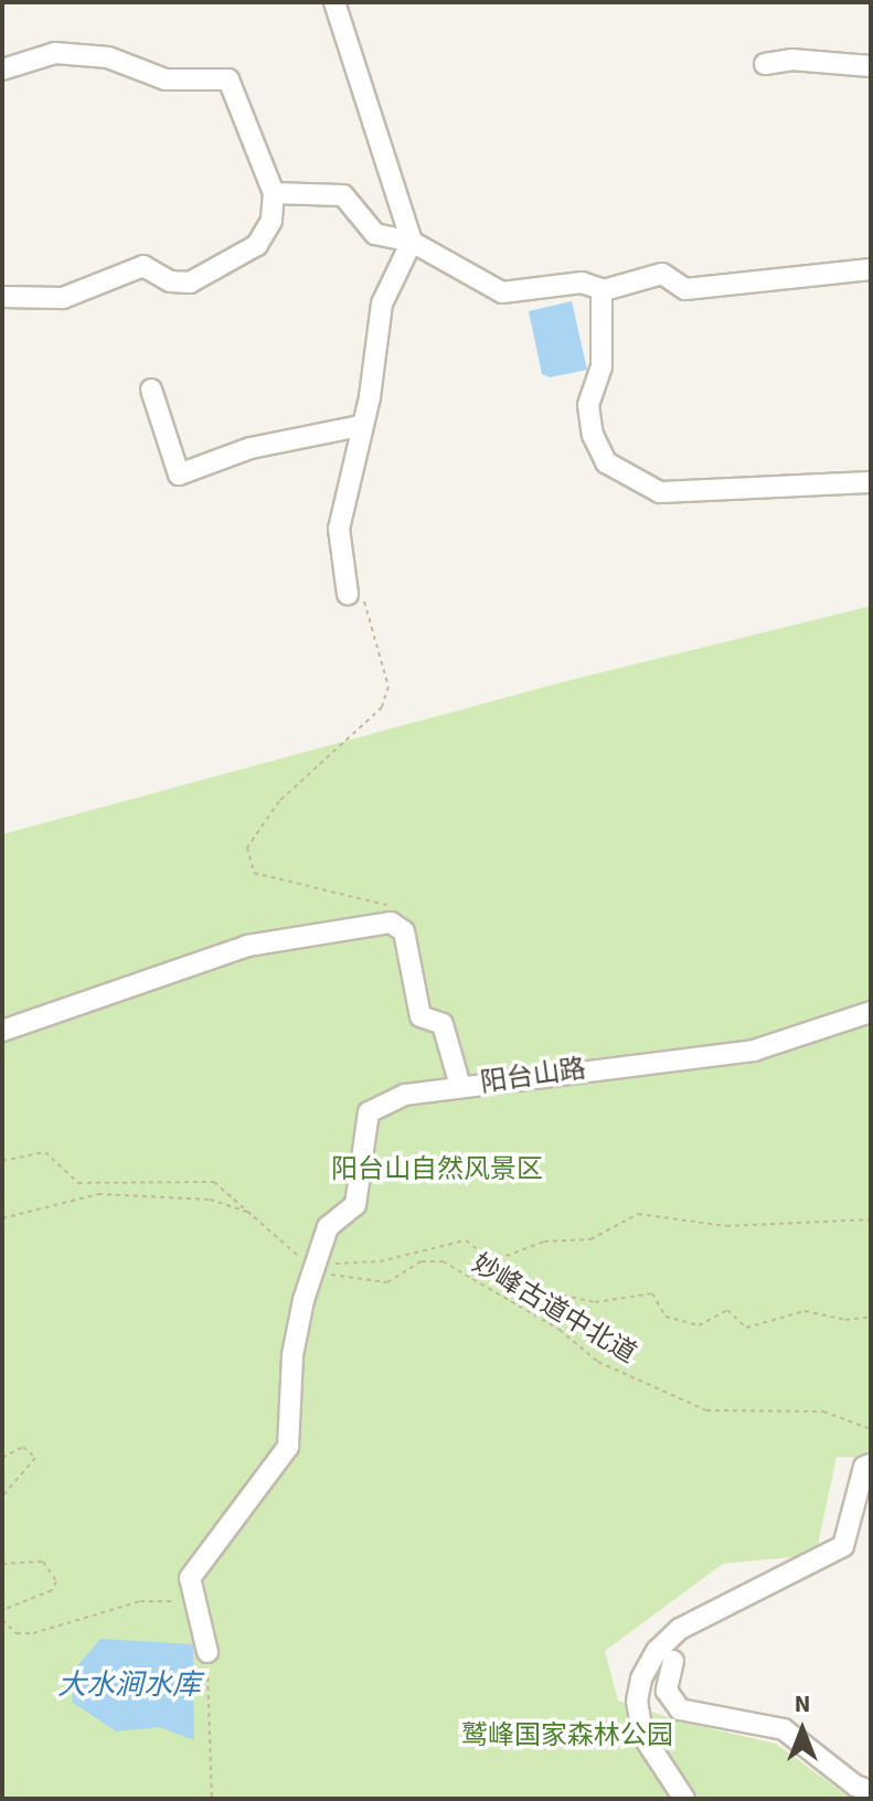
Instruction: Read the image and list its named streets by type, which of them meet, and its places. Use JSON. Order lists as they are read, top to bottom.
{
  "streets": {
    "street": ["阳台山路"],
    "path": ["妙峰古道中北道"]
  },
  "crossings": [
    ["阳台山路", "妙峰古道中北道"]
  ],
  "water": ["大水涧水库"],
  "parks": ["阳台山自然风景区", "鹫峰国家森林公园"],
  "north": "top"
}
